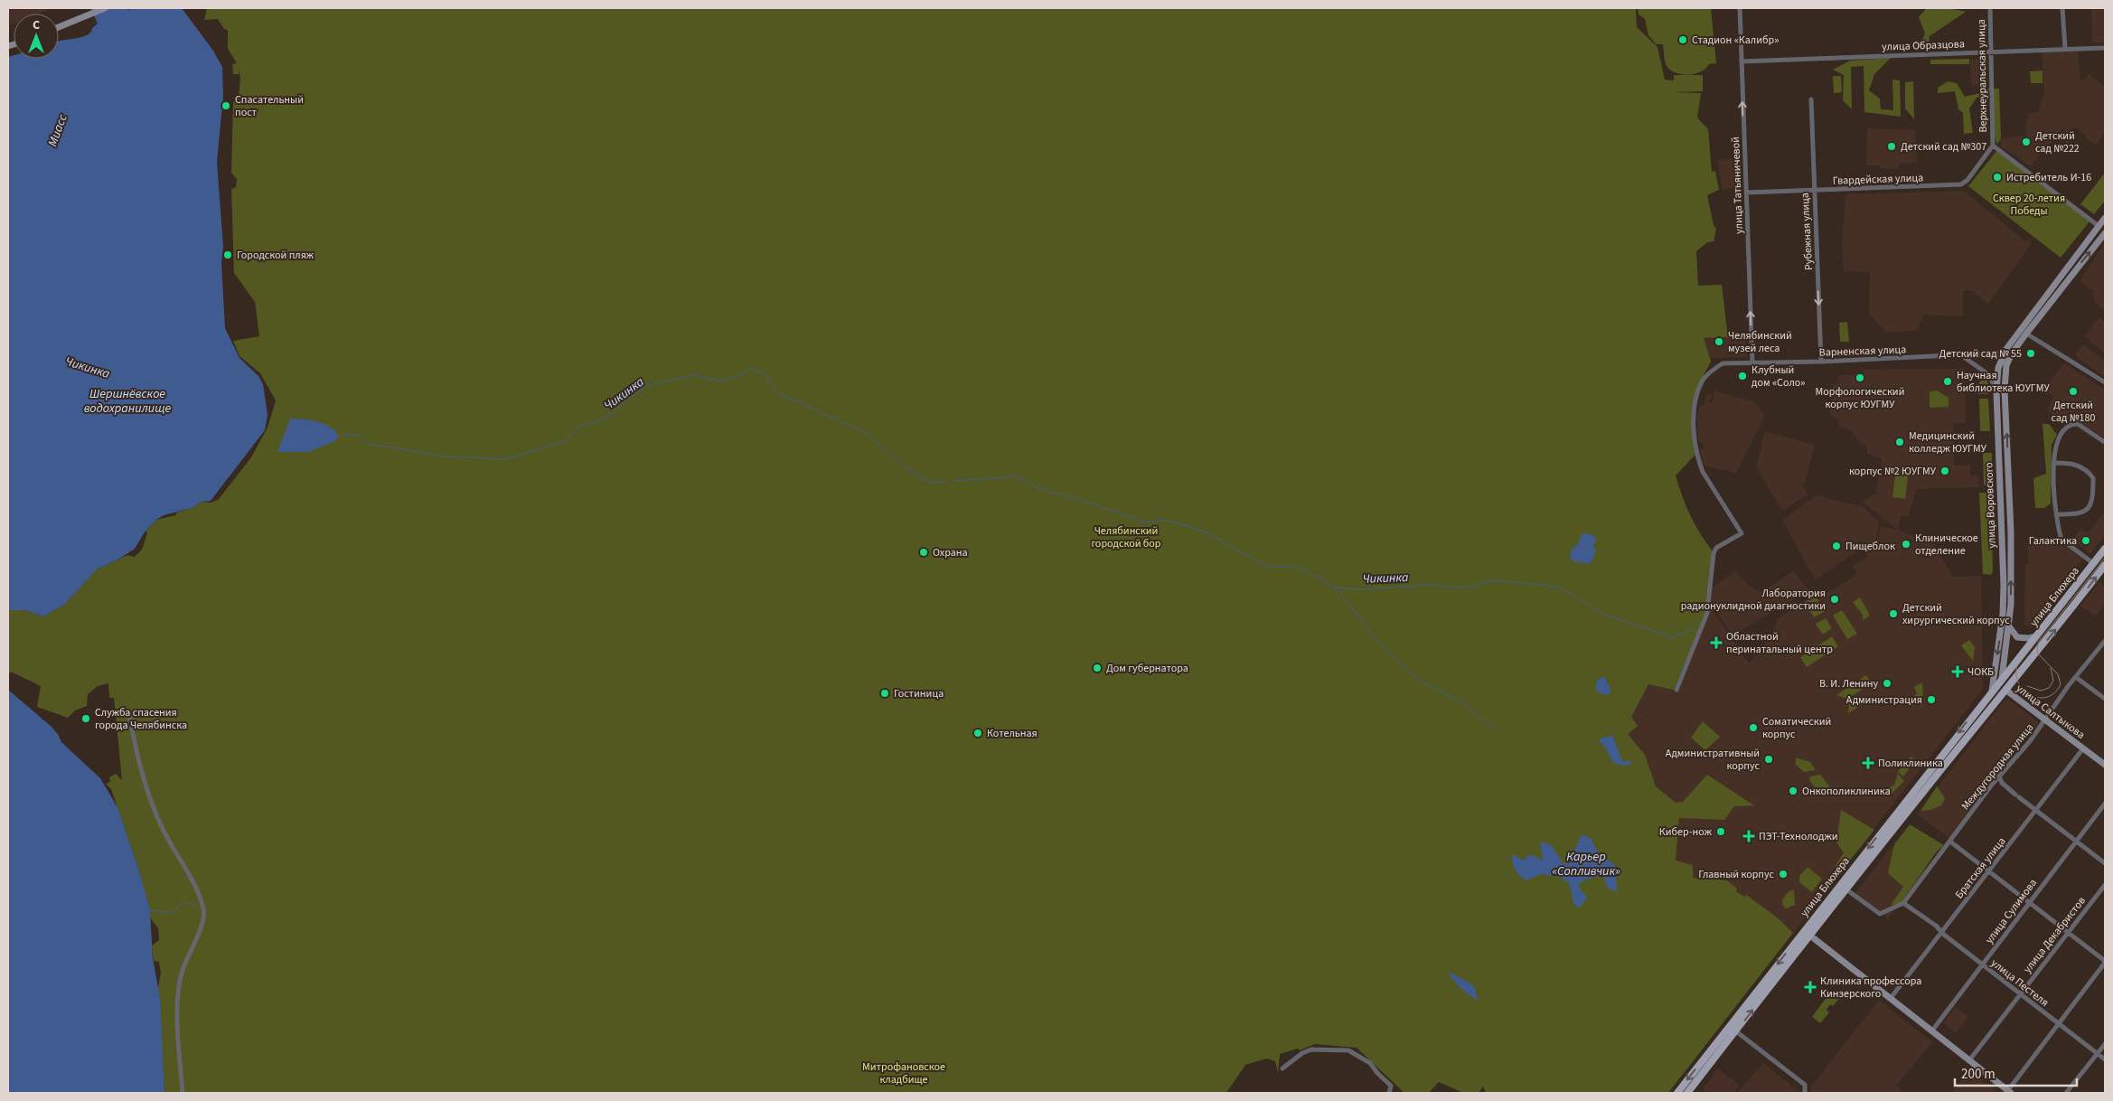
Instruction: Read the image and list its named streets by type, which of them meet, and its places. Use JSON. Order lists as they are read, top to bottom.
{
  "streets": {
    "main road": ["улица Воровского", "улица Блюхера", "улица Салтыкова"],
    "street": [
      "улица Образцова",
      "Верхнеуральская улица",
      "Гвардейская улица",
      "улица Татьяничевой",
      "Рубежная улица",
      "Варненская улица",
      "Междугородная улица",
      "Братская улица",
      "улица Сулимова",
      "улица Декабристов",
      "улица Пестеля"
    ]
  },
  "crossings": [
    ["улица Образцова", "Верхнеуральская улица"],
    ["улица Образцова", "улица Татьяничевой"],
    ["Верхнеуральская улица", "Гвардейская улица"],
    ["Верхнеуральская улица", "улица Воровского"],
    ["Гвардейская улица", "улица Татьяничевой"],
    ["Гвардейская улица", "Рубежная улица"],
    ["улица Татьяничевой", "Варненская улица"],
    ["Рубежная улица", "Варненская улица"],
    ["Варненская улица", "улица Воровского"],
    ["улица Воровского", "улица Блюхера"],
    ["улица Воровского", "улица Салтыкова"],
    ["улица Блюхера", "улица Салтыкова"],
    ["улица Салтыкова", "Междугородная улица"],
    ["улица Салтыкова", "Братская улица"],
    ["Междугородная улица", "улица Пестеля"],
    ["Братская улица", "улица Пестеля"],
    ["улица Сулимова", "улица Пестеля"],
    ["улица Декабристов", "улица Пестеля"]
  ],
  "one_way": ["улица Татьяничевой", "Рубежная улица"],
  "water": [
    "Миасс",
    "Чикинка",
    "Шершнёвское водохранилище",
    "Карьер «Сопливчик»"
  ],
  "parks": ["Сквер 20-летия Победы", "Челябинский городской бор", "Митрофановское кладбище"],
  "places": {
    "other": [
      "Стадион «Калибр»",
      "Спасательный пост",
      "Детский сад №222",
      "Детский сад №307",
      "Истребитель И-16",
      "Городской пляж",
      "Челябинский музей леса",
      "Детский сад № 55",
      "Клубный дом «Соло»",
      "Морфологический корпус ЮУГМУ",
      "Научная библиотека ЮУГМУ",
      "Детский сад №180",
      "Медицинский колледж ЮУГМУ",
      "корпус №2 ЮУГМУ",
      "Галактика",
      "Клиническое отделение",
      "Пищеблок",
      "Охрана",
      "Лаборатория радионуклидной диагностики",
      "Детский хирургический корпус",
      "Дом губернатора",
      "В. И. Ленину",
      "Гостиница",
      "Администрация",
      "Служба спасения города Челябинска",
      "Соматический корпус",
      "Котельная",
      "Административный корпус",
      "Онкополиклиника",
      "Кибер-нож",
      "Главный корпус"
    ],
    "health": [
      "Областной перинатальный центр",
      "ЧОКБ",
      "Поликлиника",
      "ПЭТ-Технолоджи",
      "Клиника профессора Кинзерского"
    ]
  },
  "scale_bar": "200 m",
  "north": "top"
}
